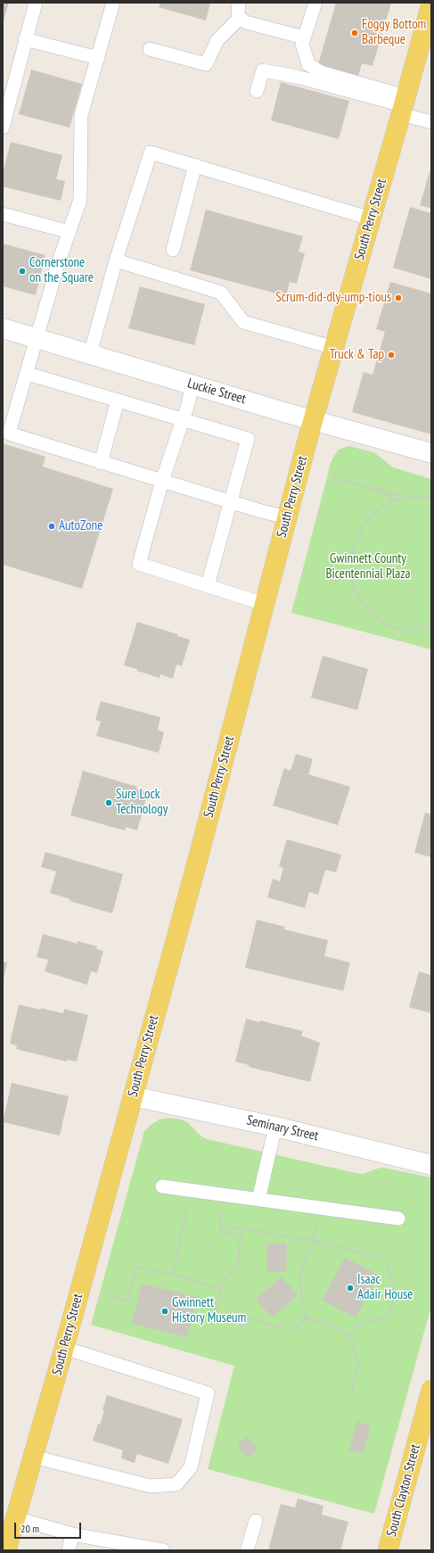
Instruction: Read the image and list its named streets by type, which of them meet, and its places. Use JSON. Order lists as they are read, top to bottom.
{
  "streets": {
    "main road": ["South Perry Street", "South Clayton Street"],
    "street": ["Luckie Street", "Seminary Street"]
  },
  "crossings": [
    ["South Perry Street", "Luckie Street"],
    ["South Perry Street", "Seminary Street"]
  ],
  "parks": ["Gwinnett County Bicentennial Plaza"],
  "places": [
    "Foggy Bottom Barbeque",
    "Cornerstone on the Square",
    "Scrum-did-dly-ump-tious",
    "Truck & Tap",
    "AutoZone",
    "Sure Lock Technology",
    "Isaac Adair House",
    "Gwinnett History Museum"
  ],
  "scale_bar": "20 m"
}
